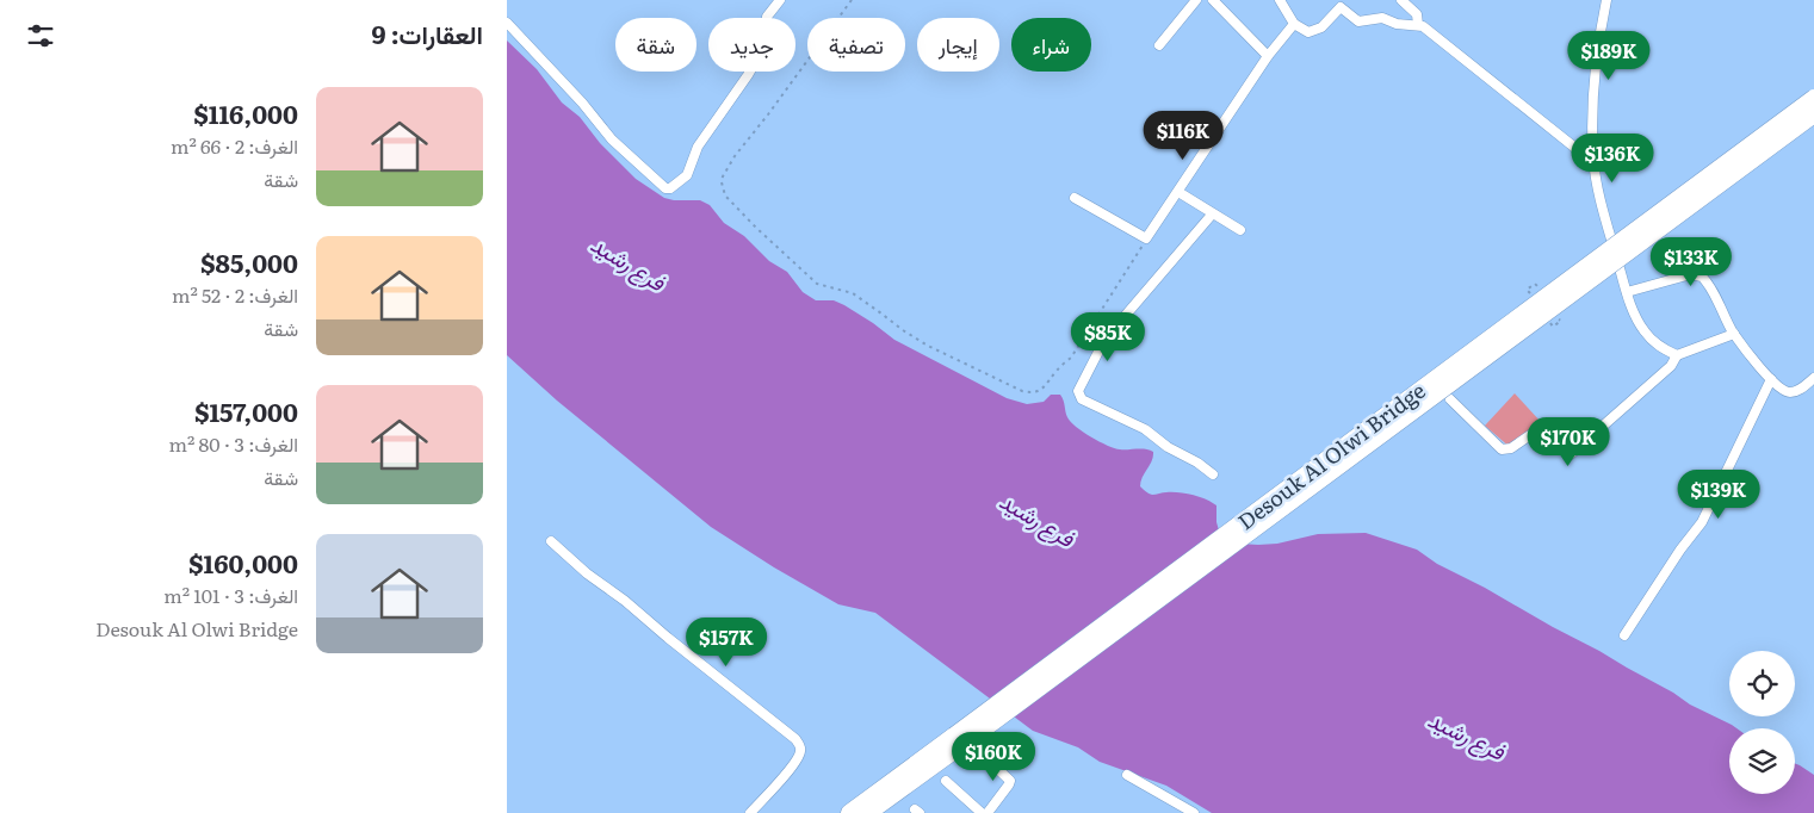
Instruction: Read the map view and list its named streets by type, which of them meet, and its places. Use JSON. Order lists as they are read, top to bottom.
{
  "streets": {
    "highway": ["Desouk Al Olwi Bridge"]
  },
  "water": ["فرع رشيد"],
  "page": {
    "heading": "العقارات: 9",
    "chip": [
      "شراء",
      "إيجار",
      "تصفية",
      "جديد",
      "شقة"
    ],
    "price": [
      "$189K",
      "$116K",
      "$136K",
      "$133K",
      "$85K",
      "$170K",
      "$139K",
      "$157K",
      "$160K"
    ],
    "list": [
      {
        "name": "$116,000",
        "note": "الغرف: 2 · 66 m² · شقة"
      },
      {
        "name": "$85,000",
        "note": "الغرف: 2 · 52 m² · شقة"
      },
      {
        "name": "$157,000",
        "note": "الغرف: 3 · 80 m² · شقة"
      },
      {
        "name": "$160,000",
        "note": "الغرف: 3 · 101 m² · Desouk Al Olwi Bridge"
      }
    ]
  }
}
